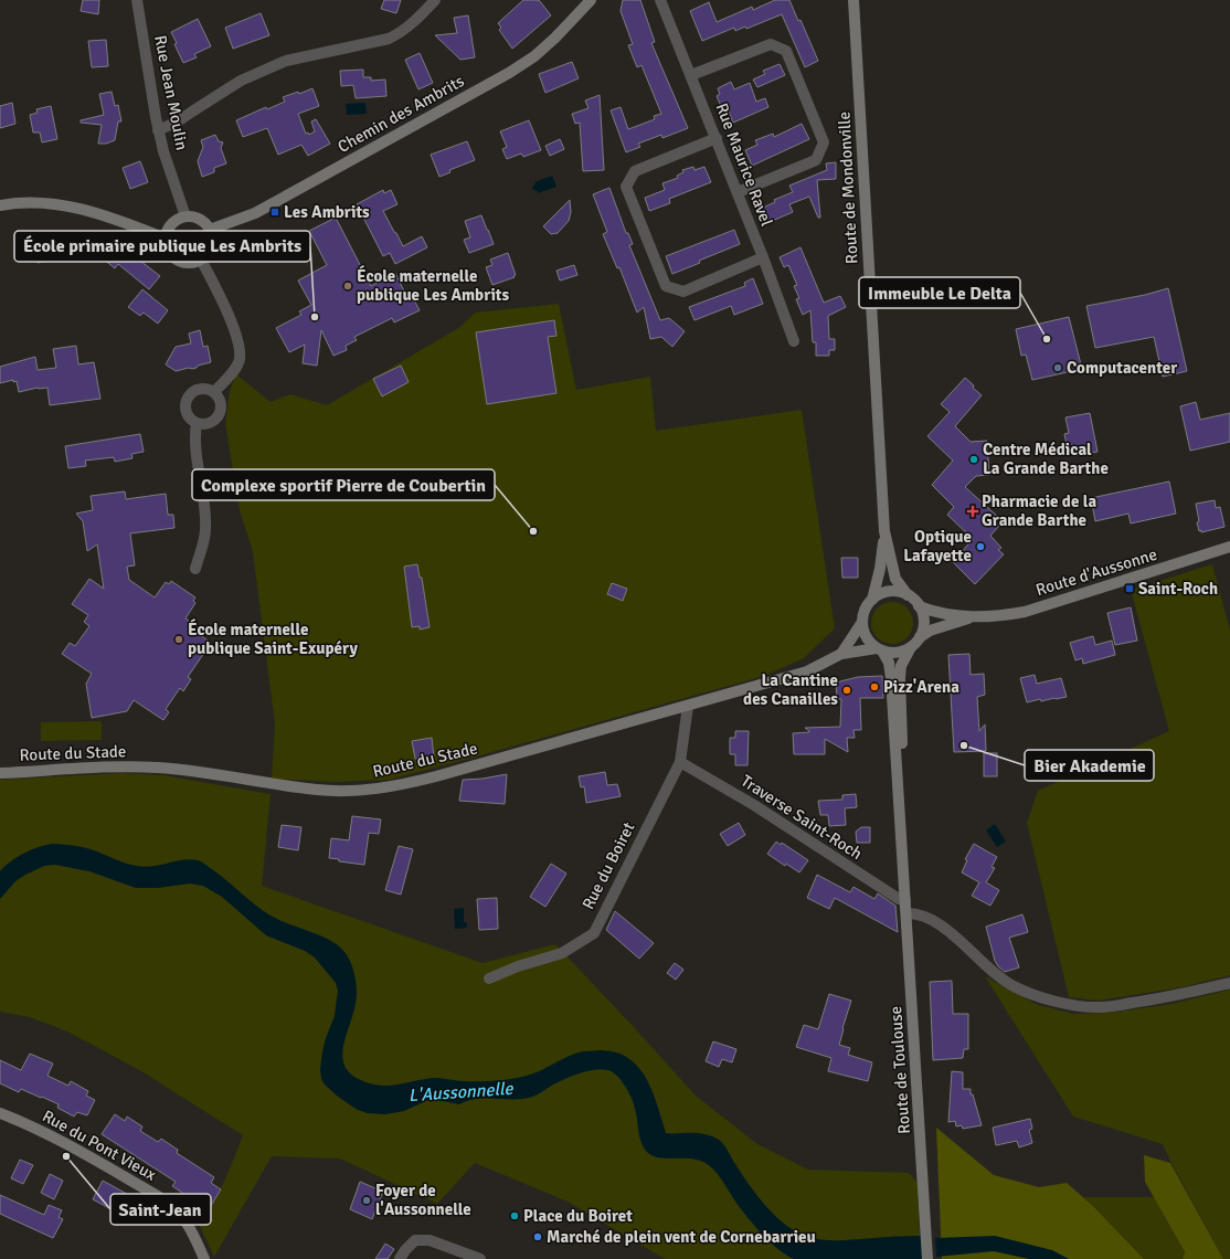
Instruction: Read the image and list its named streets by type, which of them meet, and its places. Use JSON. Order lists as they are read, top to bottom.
{
  "streets": {
    "main road": [
      "Chemin des Ambrits",
      "Route de Mondonville",
      "Route d'Aussonne",
      "Route du Stade",
      "Route de Toulouse",
      "Rue du Pont Vieux"
    ],
    "street": [
      "Rue Jean Moulin",
      "Rue Maurice Ravel",
      "Traverse Saint-Roch",
      "Rue du Boiret"
    ]
  },
  "crossings": [
    ["Rue Jean Moulin", "Chemin des Ambrits"],
    ["Route de Mondonville", "Route d'Aussonne"],
    ["Route de Mondonville", "Route du Stade"],
    ["Route de Mondonville", "Route de Toulouse"],
    ["Route d'Aussonne", "Route du Stade"],
    ["Route d'Aussonne", "Route de Toulouse"],
    ["Route du Stade", "Rue du Boiret"],
    ["Route du Stade", "Route de Toulouse"],
    ["Traverse Saint-Roch", "Rue du Boiret"],
    ["Traverse Saint-Roch", "Route de Toulouse"]
  ],
  "water": ["L'Aussonnelle"],
  "places": {
    "transit": ["Les Ambrits", "Saint-Roch"],
    "other": [
      "École maternelle publique Les Ambrits",
      "École primaire publique Les Ambrits",
      "Immeuble Le Delta",
      "Computacenter",
      "Centre Médical La Grande Barthe",
      "Complexe sportif Pierre de Coubertin",
      "Optique Lafayette",
      "École maternelle publique Saint-Exupéry",
      "Pizz'Arena",
      "La Cantine des Canailles",
      "Bier Akademie",
      "Saint-Jean",
      "Foyer de l'Aussonnelle",
      "Place du Boiret",
      "Marché de plein vent de Cornebarrieu"
    ],
    "health": ["Pharmacie de la Grande Barthe"]
  }
}
